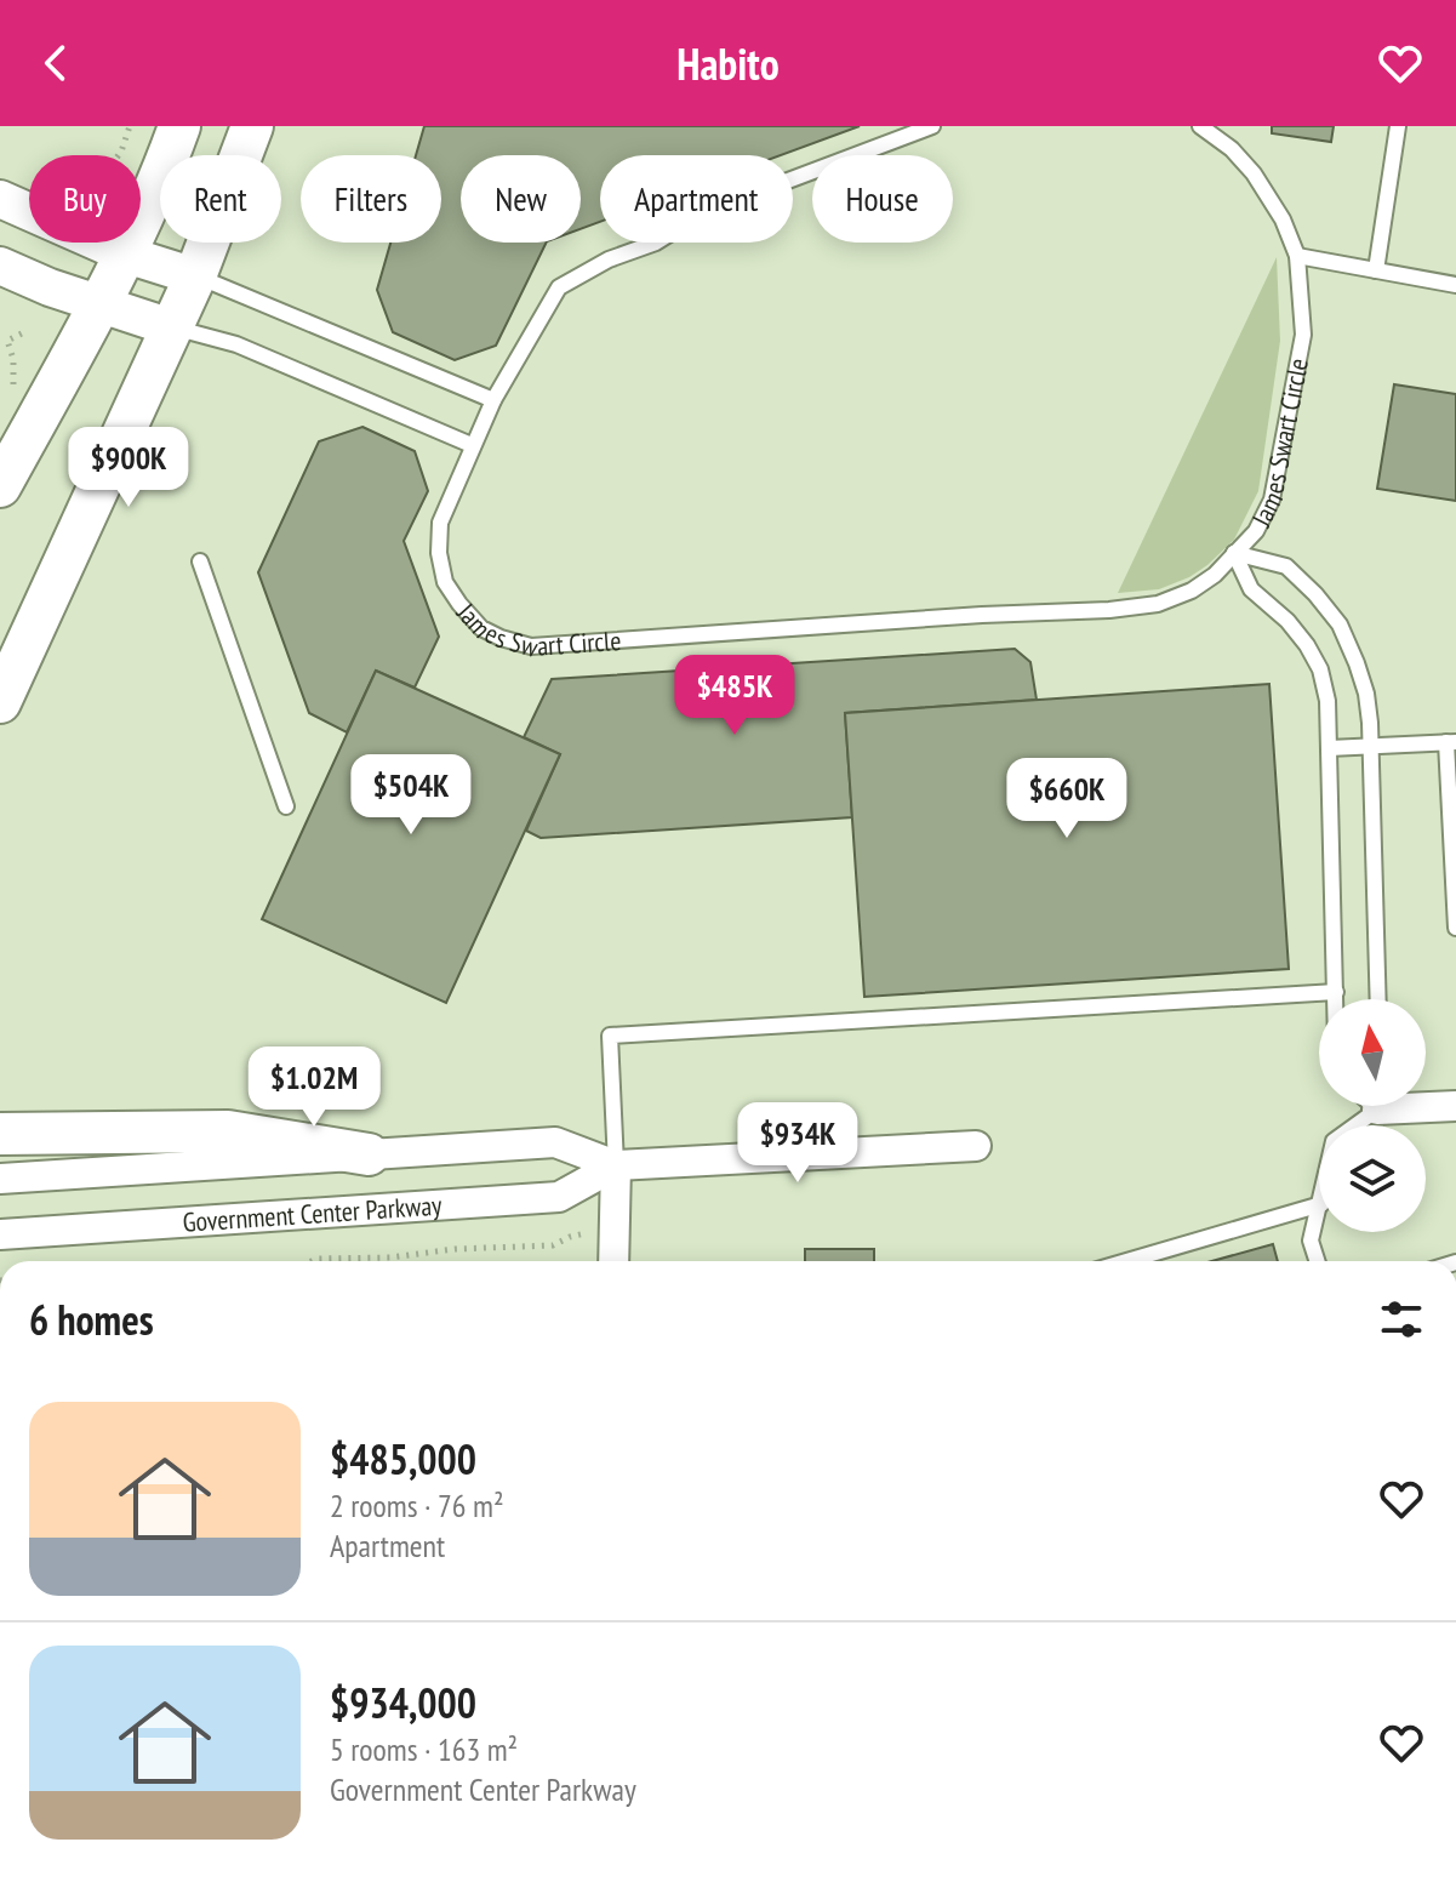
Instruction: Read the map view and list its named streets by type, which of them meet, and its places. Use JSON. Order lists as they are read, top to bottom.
{
  "streets": {
    "street": ["Government Center Parkway"],
    "lane": ["James Swart Circle"]
  },
  "north": "top",
  "page": {
    "header": "Habito",
    "chip": [
      "Buy",
      "Rent",
      "Filters",
      "New",
      "Apartment",
      "House"
    ],
    "price": [
      "$900K",
      "$485K",
      "$504K",
      "$660K",
      "$1.02M",
      "$934K"
    ],
    "heading": "6 homes",
    "list": [
      {
        "name": "$485,000",
        "note": "2 rooms · 76 m² · Apartment"
      },
      {
        "name": "$934,000",
        "note": "5 rooms · 163 m² · Government Center Parkway"
      }
    ]
  }
}
